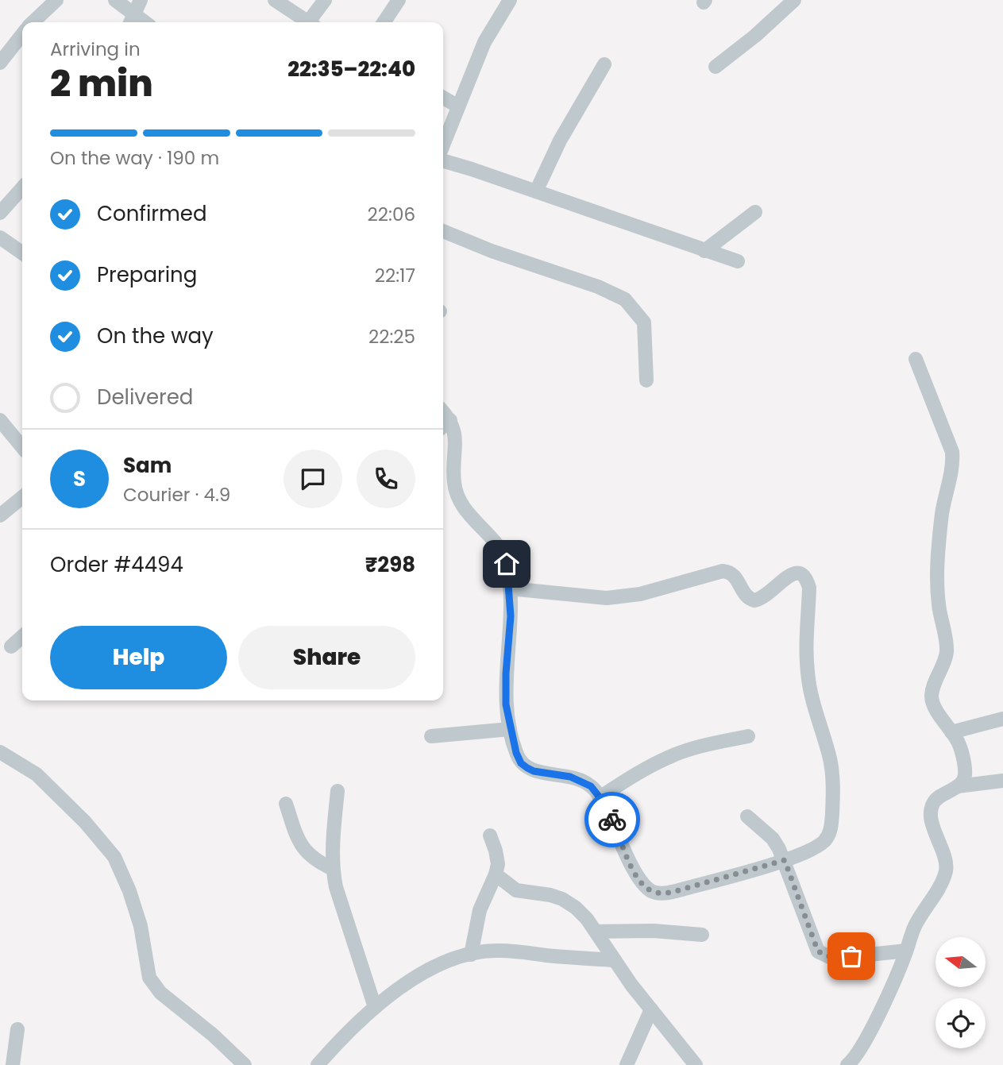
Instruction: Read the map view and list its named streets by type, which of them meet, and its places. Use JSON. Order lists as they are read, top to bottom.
{
  "north": "left",
  "page": {
    "heading": ["2 min", "Arriving in", "22:35–22:40"],
    "panel": [
      "Sam",
      "Courier · 4.9",
      "Order #4494",
      "₹298"
    ],
    "bar": "On the way · 190 m",
    "list": [
      ["Confirmed", "22:06"],
      ["Preparing", "22:17"],
      ["On the way", "22:25"],
      "Delivered"
    ],
    "round": "S",
    "buttons": ["Help", "Share"]
  }
}
